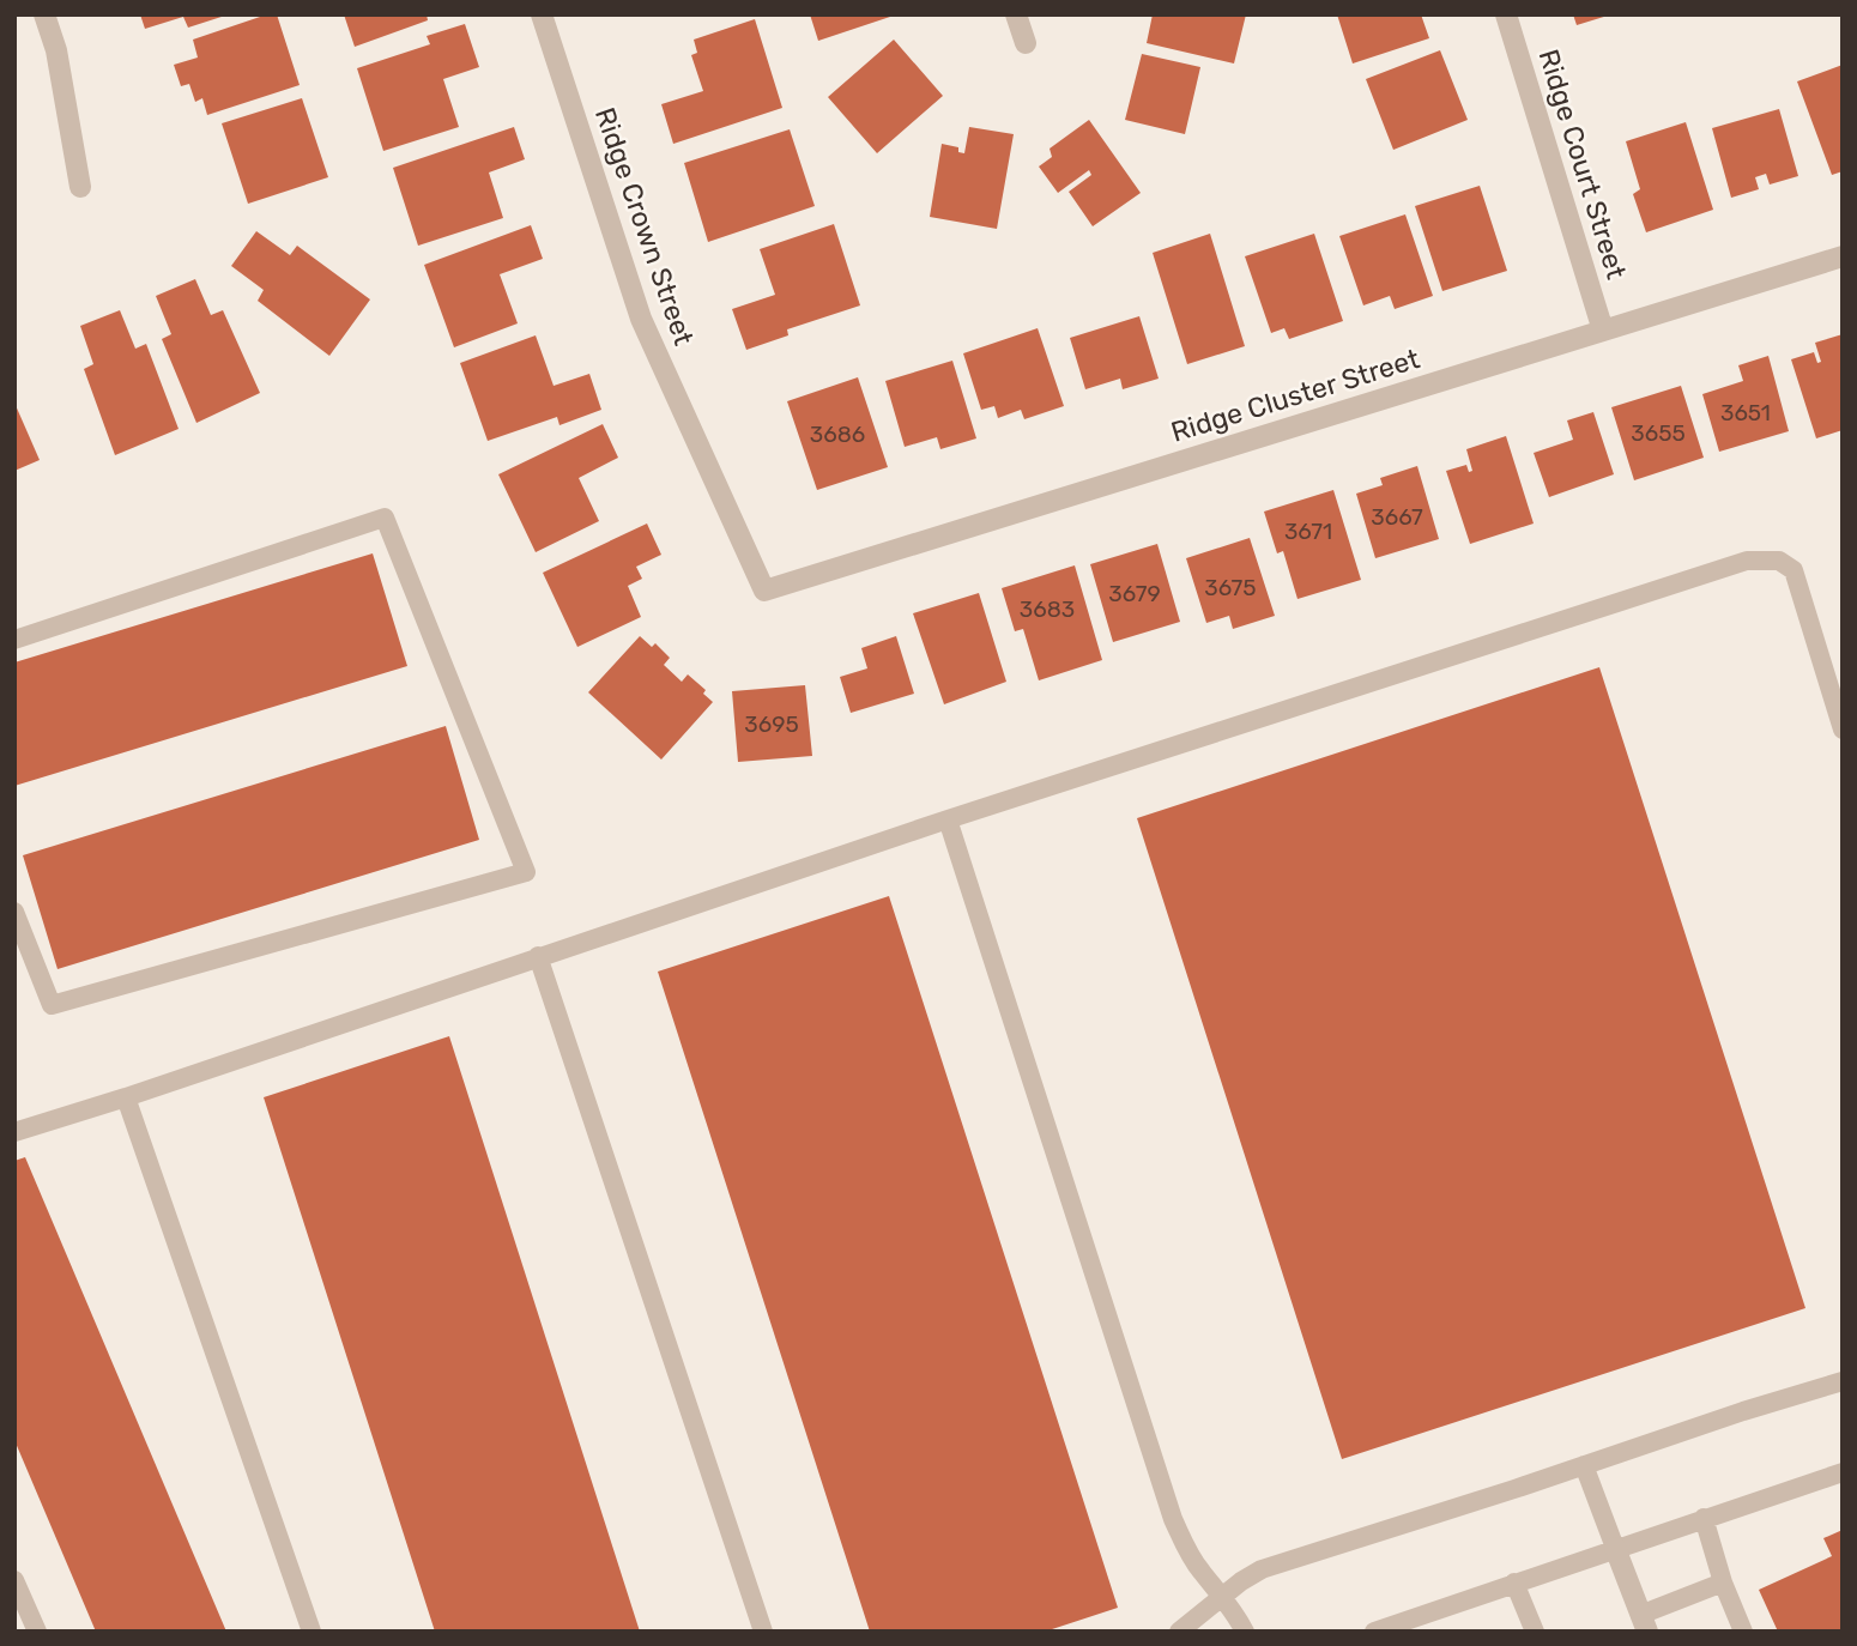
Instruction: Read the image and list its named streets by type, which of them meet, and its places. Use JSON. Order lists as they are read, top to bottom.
{
  "streets": {
    "street": ["Ridge Court Street", "Ridge Crown Street", "Ridge Cluster Street"]
  },
  "crossings": [
    ["Ridge Court Street", "Ridge Cluster Street"],
    ["Ridge Crown Street", "Ridge Cluster Street"]
  ],
  "house_numbers": [
    "3651",
    "3655",
    "3686",
    "3667",
    "3671",
    "3675",
    "3679",
    "3683",
    "3695"
  ]
}
